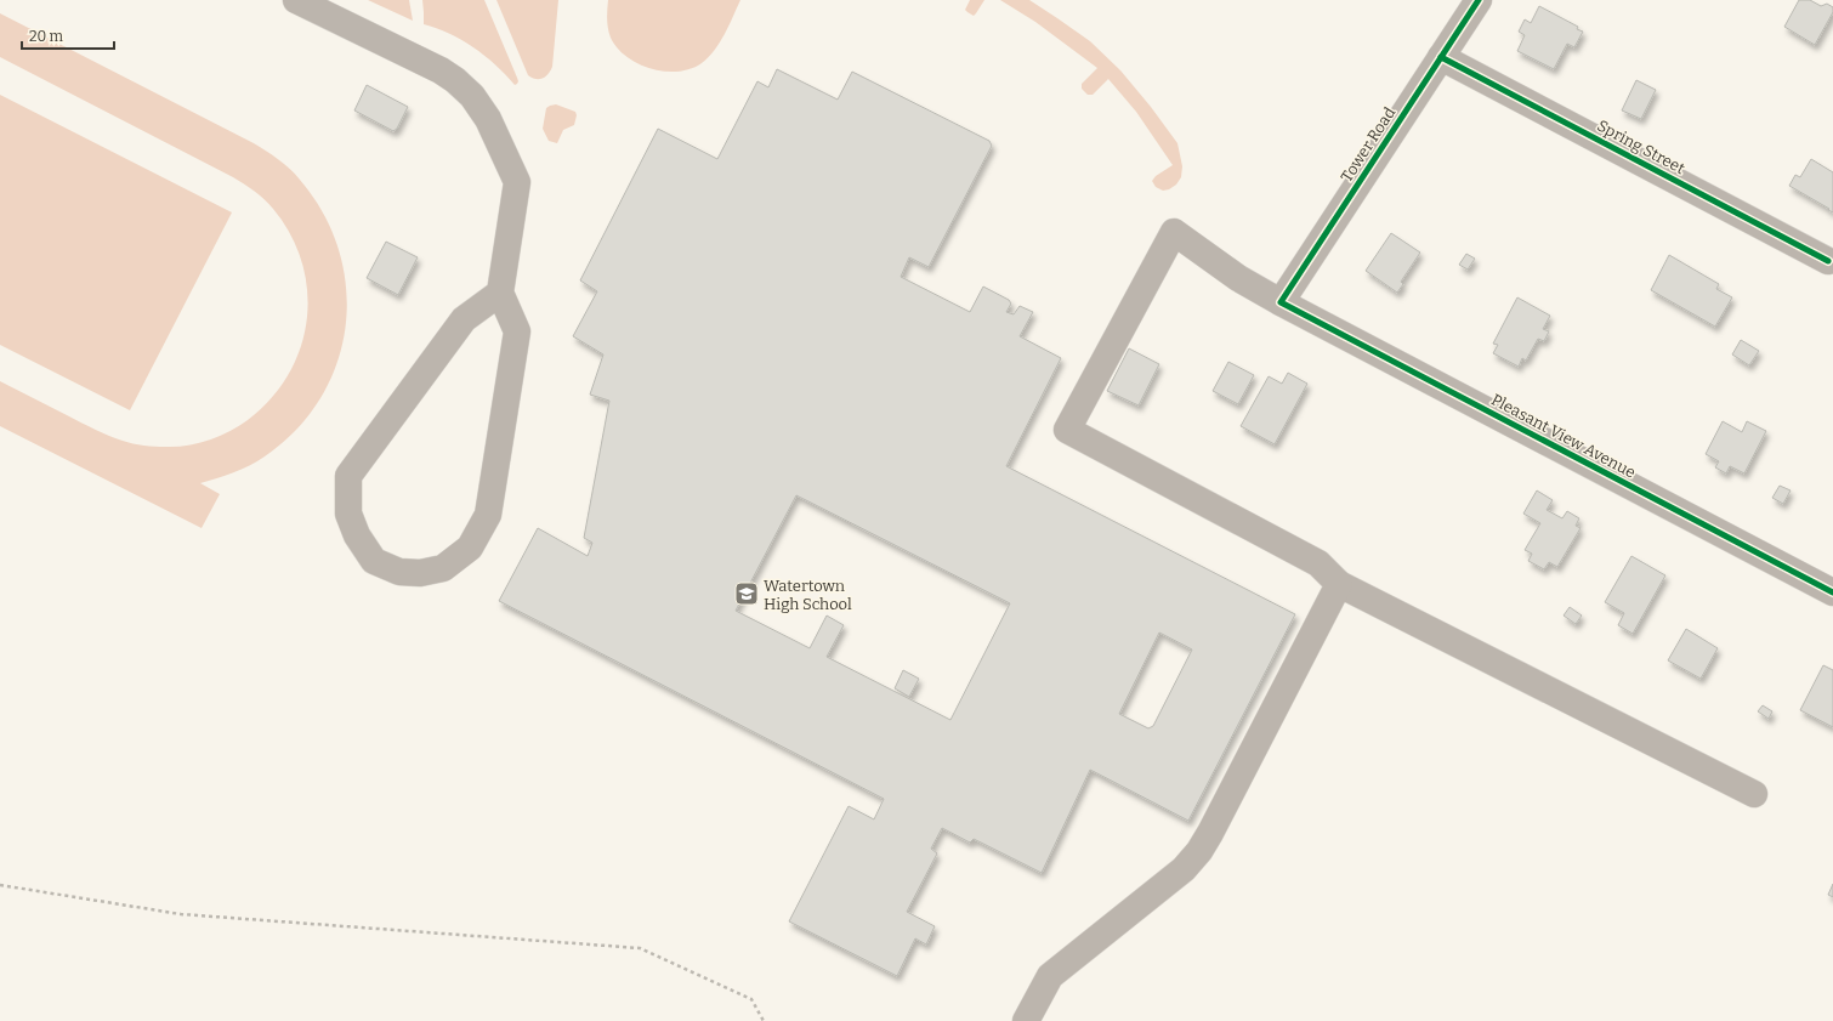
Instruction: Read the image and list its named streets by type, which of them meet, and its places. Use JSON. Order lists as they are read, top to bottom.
{
  "streets": {
    "street": ["Tower Road", "Spring Street", "Pleasant View Avenue"]
  },
  "crossings": [
    ["Tower Road", "Spring Street"],
    ["Tower Road", "Pleasant View Avenue"]
  ],
  "places": {
    "school or university": ["Watertown High School"]
  },
  "scale_bar": "20 m"
}
